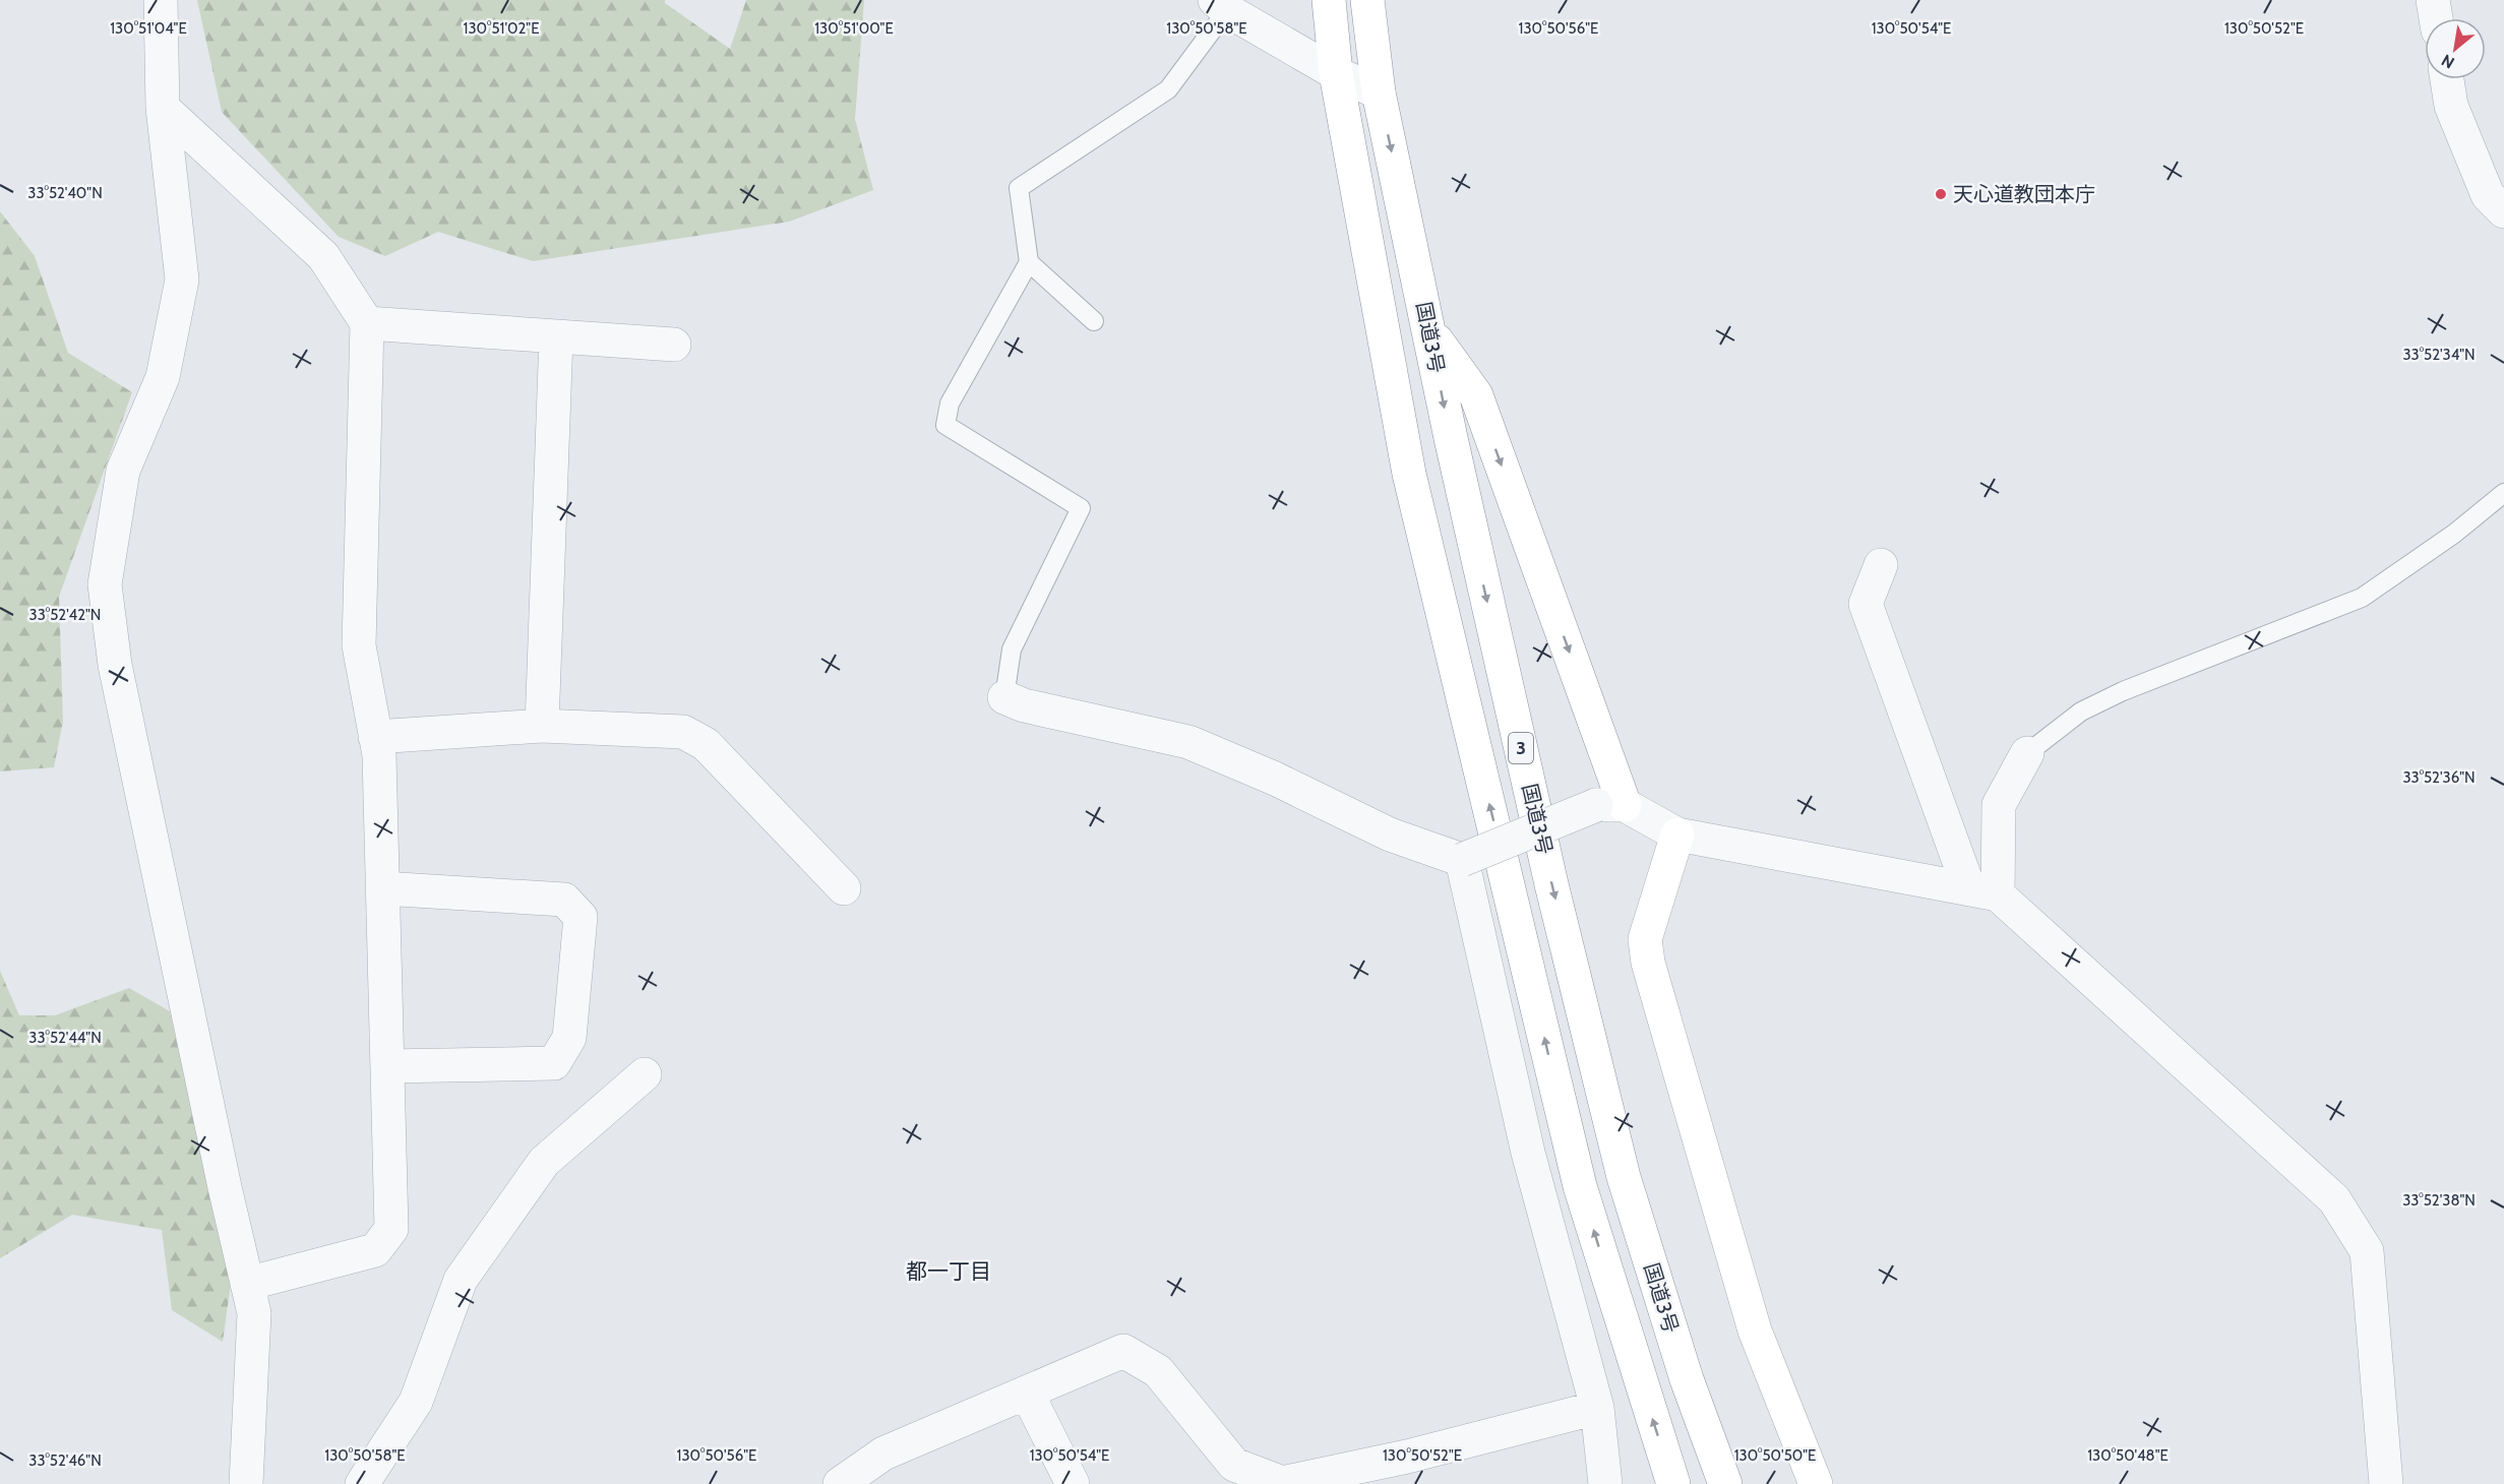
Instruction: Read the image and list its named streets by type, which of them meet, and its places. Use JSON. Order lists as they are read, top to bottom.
{
  "streets": {
    "main road": ["国道3号", "3"]
  },
  "districts": ["都一丁目"],
  "places": ["天心道教団本庁"],
  "north": "bottom left",
  "coordinates": [
    "130°51'04\"E",
    "130°51'02\"E",
    "130°51'00\"E",
    "130°50'54\"E",
    "130°50'52\"E",
    "130°50'58\"E",
    "130°50'56\"E",
    "33°52'40\"N",
    "33°52'34\"N",
    "33°52'42\"N",
    "33°52'36\"N",
    "33°52'44\"N",
    "33°52'38\"N",
    "130°50'50\"E",
    "130°50'48\"E",
    "33°52'46\"N"
  ]
}
